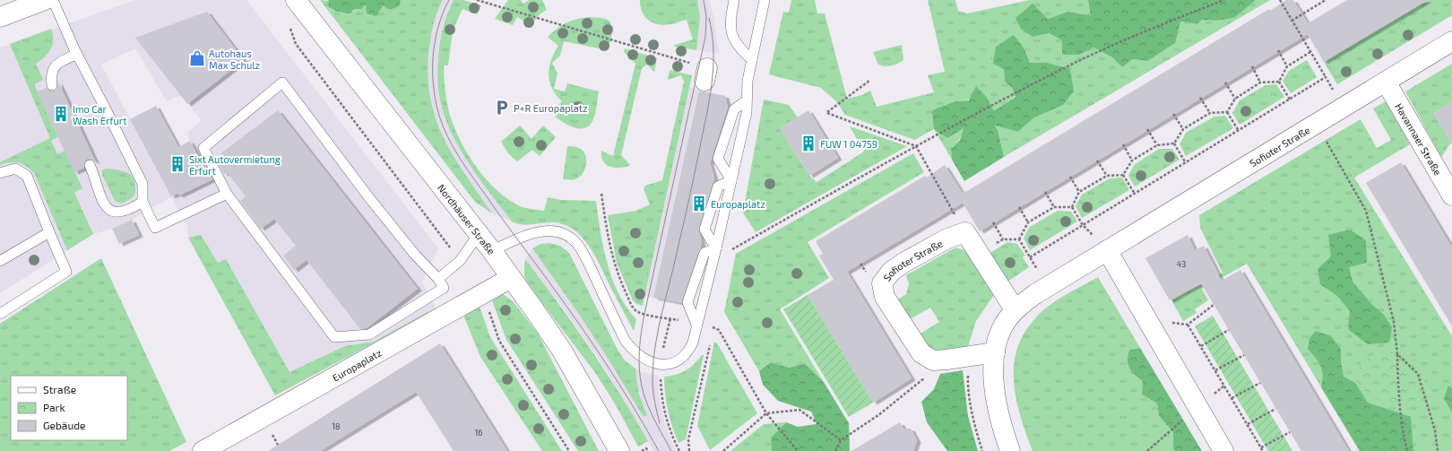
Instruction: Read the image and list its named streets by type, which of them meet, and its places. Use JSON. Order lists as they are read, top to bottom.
{
  "streets": {
    "street": [
      "Havannaer Straße",
      "Sofioter Straße",
      "Nordhäuser Straße",
      "Europaplatz"
    ]
  },
  "crossings": [
    ["Havannaer Straße", "Sofioter Straße"],
    ["Nordhäuser Straße", "Europaplatz"]
  ],
  "places": {
    "shop": ["Autohaus Max Schulz"],
    "parking": ["P+R Europaplatz"],
    "building": [
      "Imo Car Wash Erfurt",
      "FUW 1 04759",
      "Sixt Autovermietung Erfurt",
      "Europaplatz"
    ]
  },
  "house_numbers": ["43", "18", "16"],
  "legend": ["Straße", "Park", "Gebäude"]
}
